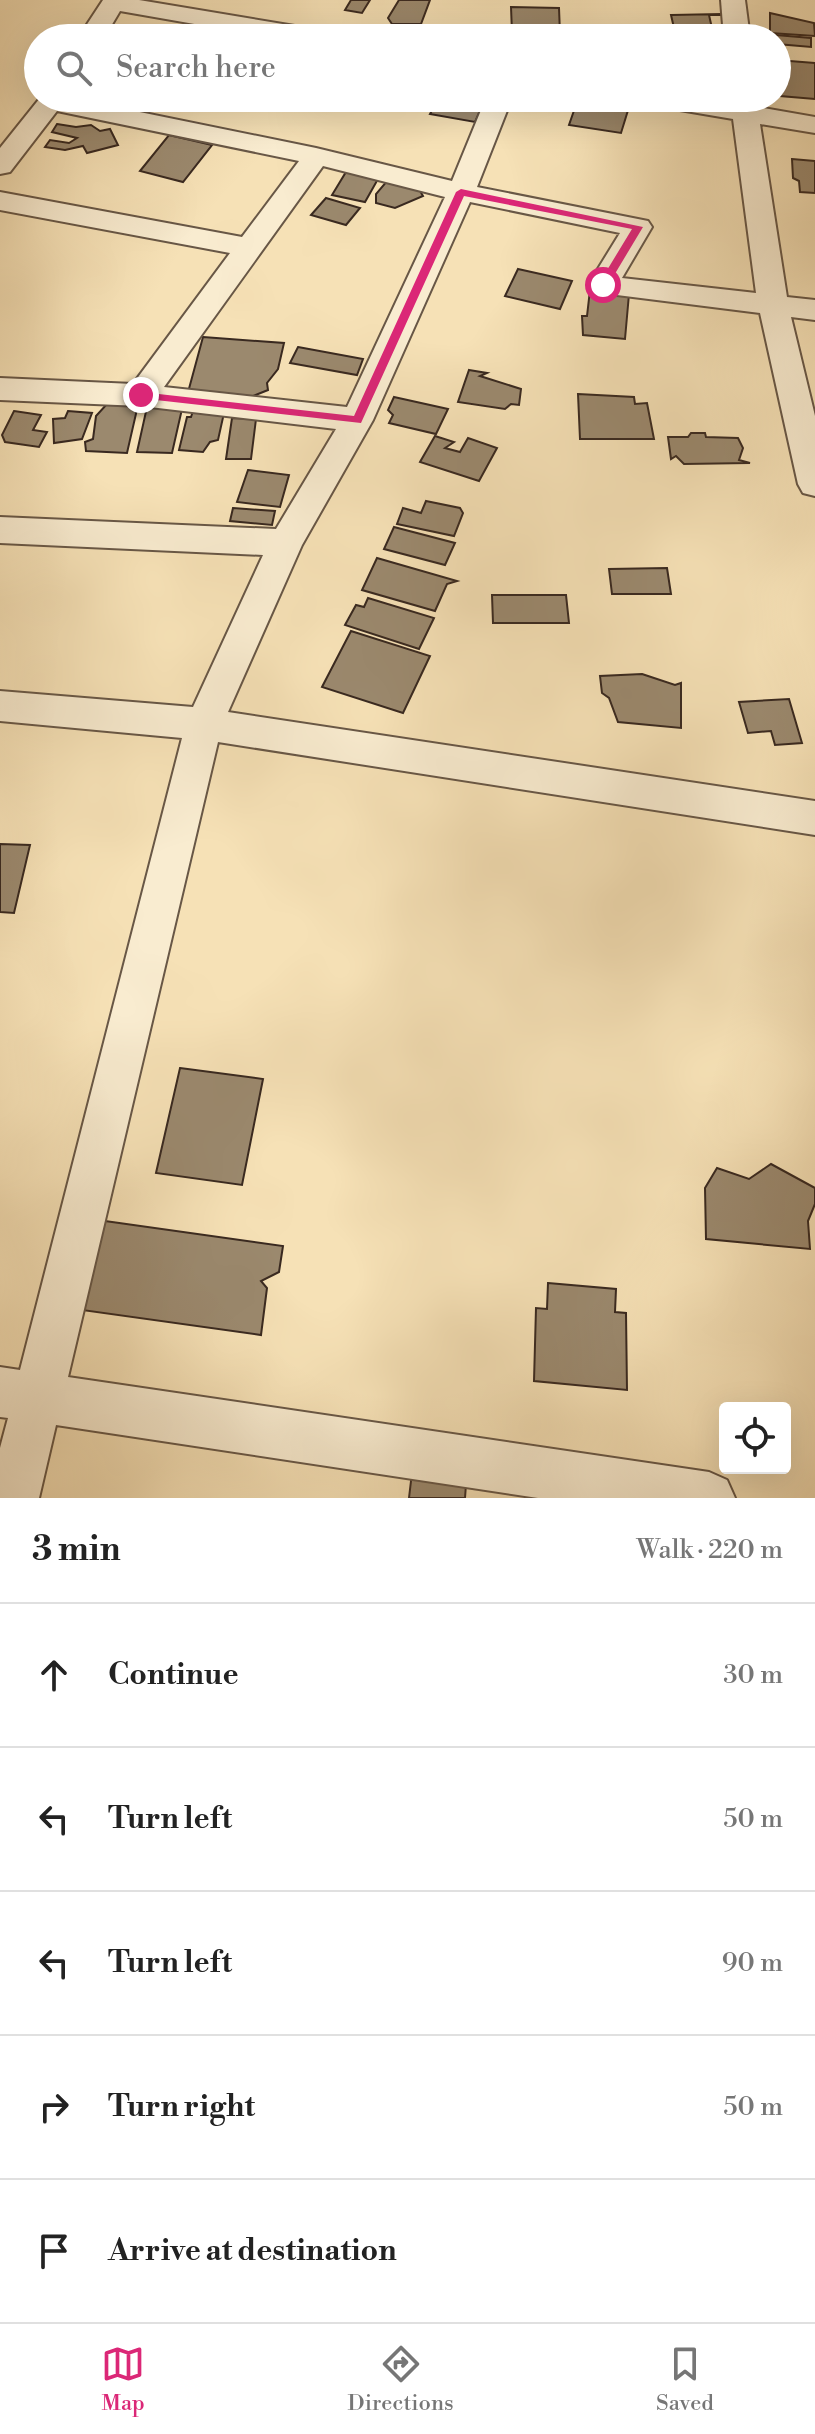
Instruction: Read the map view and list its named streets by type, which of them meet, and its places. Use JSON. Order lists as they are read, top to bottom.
{
  "page": {
    "search": "Search here",
    "heading": ["3 min", "Walk · 220 m"],
    "list": [
      ["Continue", "30 m"],
      ["Turn left", "50 m"],
      ["Turn left", "90 m"],
      ["Turn right", "50 m"],
      "Arrive at destination"
    ],
    "nav": ["Map", "Directions", "Saved"]
  }
}
